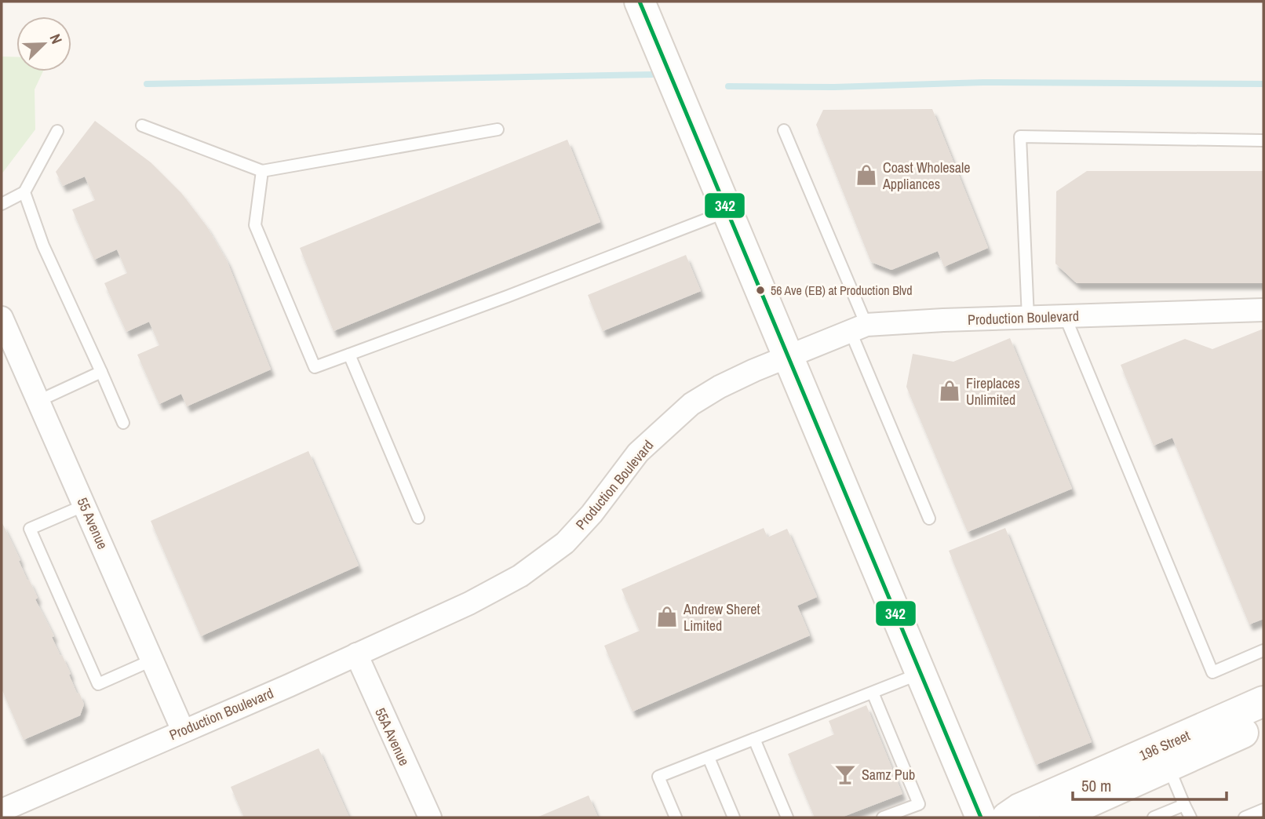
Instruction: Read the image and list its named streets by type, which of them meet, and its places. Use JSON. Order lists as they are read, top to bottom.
{
  "streets": {
    "main road": ["196 Street"],
    "street": ["Production Boulevard", "55 Avenue", "55A Avenue"]
  },
  "crossings": [
    ["Production Boulevard", "55 Avenue"],
    ["Production Boulevard", "55A Avenue"]
  ],
  "places": {
    "shop": ["Coast Wholesale Appliances", "Fireplaces Unlimited", "Andrew Sheret Limited"],
    "other": ["56 Ave (EB) at Production Blvd"],
    "bar": ["Samz Pub"]
  },
  "lines": ["transit line 342"],
  "scale_bar": "50 m",
  "north": "top right"
}
